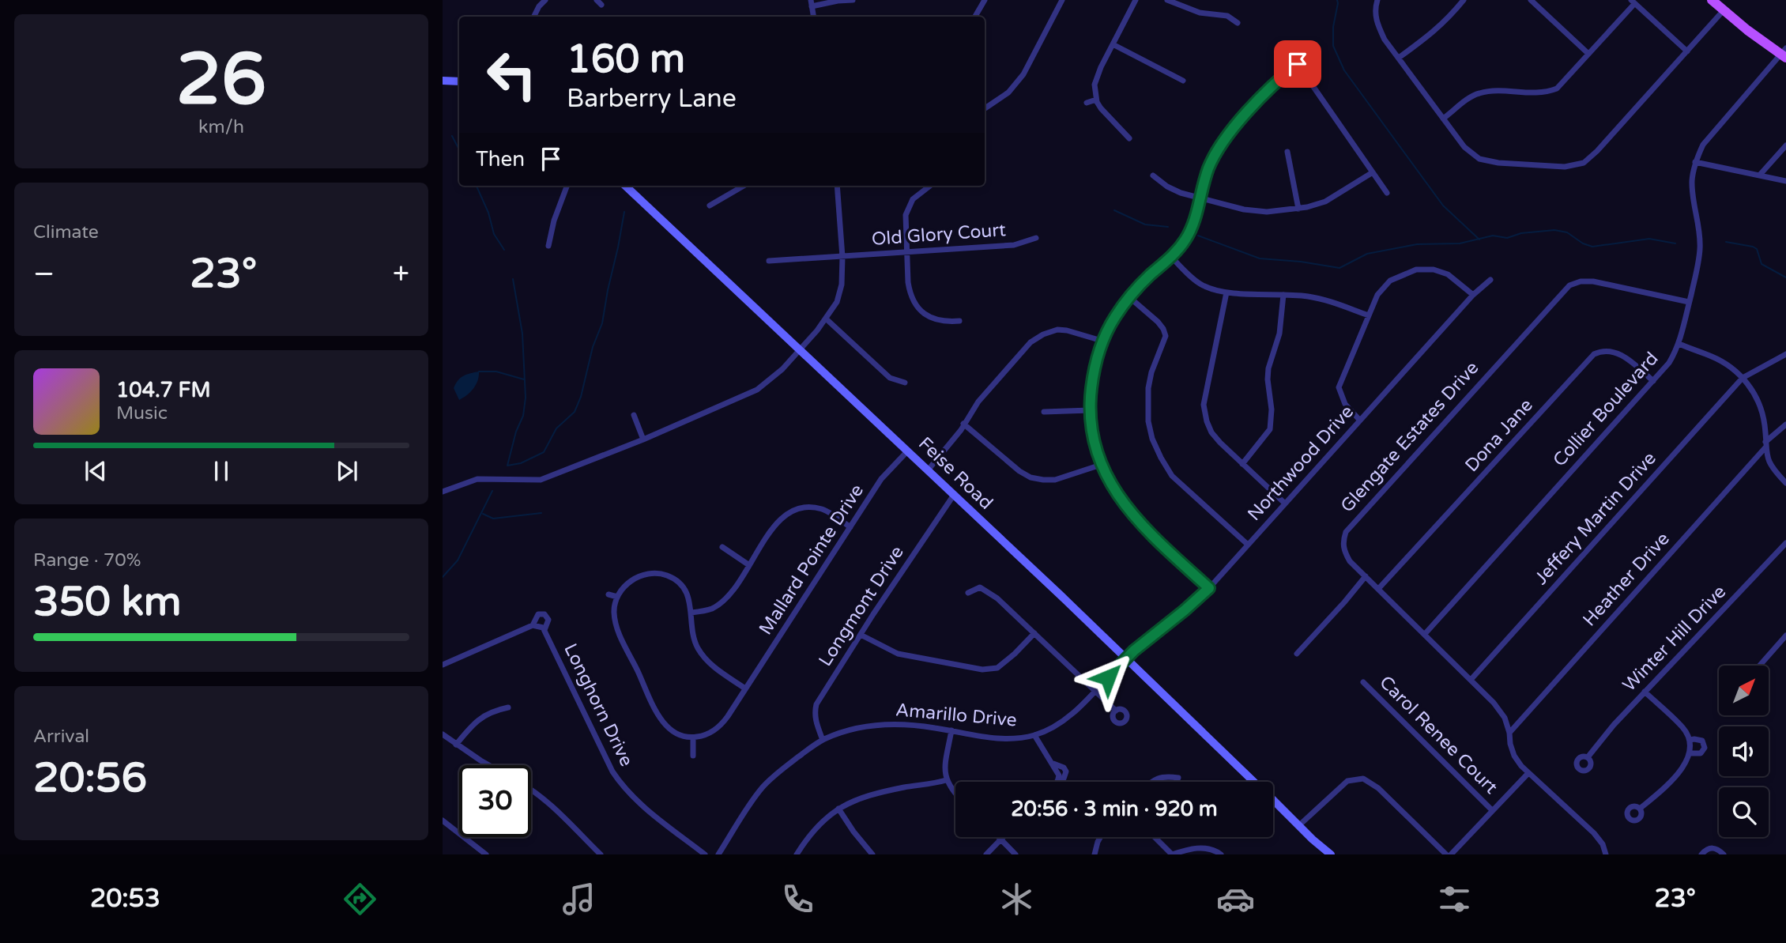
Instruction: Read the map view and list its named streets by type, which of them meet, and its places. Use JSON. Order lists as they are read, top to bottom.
{
  "streets": {
    "main road": ["Feise Road"],
    "street": [
      "Old Glory Court",
      "Collier Boulevard",
      "Dona Jane",
      "Glengate Estates Drive",
      "Northwood Drive",
      "Jeffery Martin Drive",
      "Mallard Pointe Drive",
      "Heather Drive",
      "Longmont Drive",
      "Winter Hill Drive",
      "Longhorn Drive",
      "Amarillo Drive",
      "Carol Renee Court"
    ]
  },
  "crossings": [
    ["Collier Boulevard", "Dona Jane"],
    ["Collier Boulevard", "Glengate Estates Drive"],
    ["Dona Jane", "Glengate Estates Drive"],
    ["Glengate Estates Drive", "Jeffery Martin Drive"],
    ["Glengate Estates Drive", "Heather Drive"],
    ["Northwood Drive", "Feise Road"],
    ["Northwood Drive", "Amarillo Drive"],
    ["Feise Road", "Mallard Pointe Drive"],
    ["Feise Road", "Longmont Drive"],
    ["Feise Road", "Amarillo Drive"],
    ["Longmont Drive", "Amarillo Drive"]
  ],
  "north": "top right",
  "page": {
    "tile": [
      ["26", "km/h"],
      "Climate",
      ["Range · 70%", "350 km"],
      ["Arrival", "20:56"]
    ],
    "turn": ["160 m", "Barberry Lane"],
    "then": "Then",
    "heat": ["−", "23°", "+"],
    "song": ["104.7 FM", "Music"],
    "limit": "30",
    "trip": "20:56 · 3 min · 920 m",
    "tabs": ["20:53", "23°"]
  }
}
